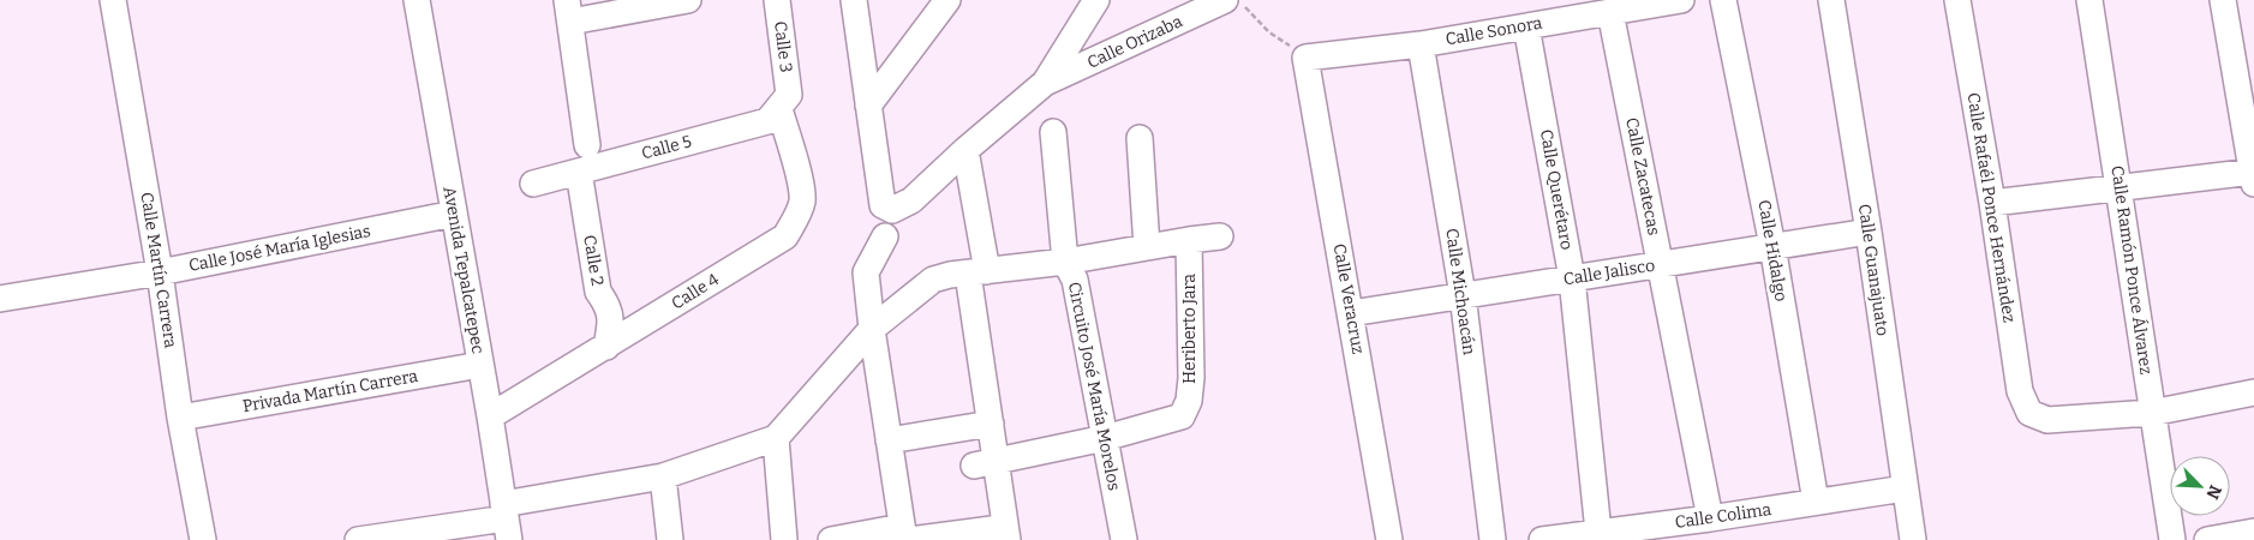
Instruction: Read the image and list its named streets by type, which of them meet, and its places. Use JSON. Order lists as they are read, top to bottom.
{
  "streets": {
    "street": [
      "Calle Sonora",
      "Calle Orizaba",
      "Calle 3",
      "Calle 5",
      "Calle Zacatecas",
      "Calle Querétaro",
      "Calle Rafaél Ponce Hernández",
      "Calle José María Iglesias",
      "Calle Hidalgo",
      "Calle 2",
      "Calle Martín Carrera",
      "Avenida Tepalcatepec",
      "Calle Guanajuato",
      "Calle Ramón Ponce Álvarez",
      "Calle Jalisco",
      "Calle 4",
      "Calle Michoacán",
      "Calle Veracruz",
      "Heriberto Jara",
      "Circuito José María Morelos",
      "Privada Martín Carrera",
      "Calle Colima"
    ]
  },
  "crossings": [
    ["Calle Sonora", "Calle Zacatecas"],
    ["Calle Sonora", "Calle Querétaro"],
    ["Calle Sonora", "Calle Michoacán"],
    ["Calle Sonora", "Calle Veracruz"],
    ["Calle 3", "Calle 5"],
    ["Calle 3", "Calle 4"],
    ["Calle 5", "Calle 2"],
    ["Calle 5", "Calle 4"],
    ["Calle Zacatecas", "Calle Jalisco"],
    ["Calle Zacatecas", "Calle Colima"],
    ["Calle Querétaro", "Calle Jalisco"],
    ["Calle Querétaro", "Calle Colima"],
    ["Calle Rafaél Ponce Hernández", "Calle Ramón Ponce Álvarez"],
    ["Calle José María Iglesias", "Calle Martín Carrera"],
    ["Calle José María Iglesias", "Avenida Tepalcatepec"],
    ["Calle Hidalgo", "Calle Jalisco"],
    ["Calle Hidalgo", "Calle Colima"],
    ["Calle 2", "Calle 4"],
    ["Calle Martín Carrera", "Privada Martín Carrera"],
    ["Avenida Tepalcatepec", "Calle 4"],
    ["Avenida Tepalcatepec", "Circuito José María Morelos"],
    ["Avenida Tepalcatepec", "Privada Martín Carrera"],
    ["Calle Guanajuato", "Calle Jalisco"],
    ["Calle Guanajuato", "Calle Colima"],
    ["Calle Jalisco", "Calle Michoacán"],
    ["Calle Jalisco", "Calle Veracruz"],
    ["Heriberto Jara", "Circuito José María Morelos"]
  ],
  "north": "bottom right"
}
